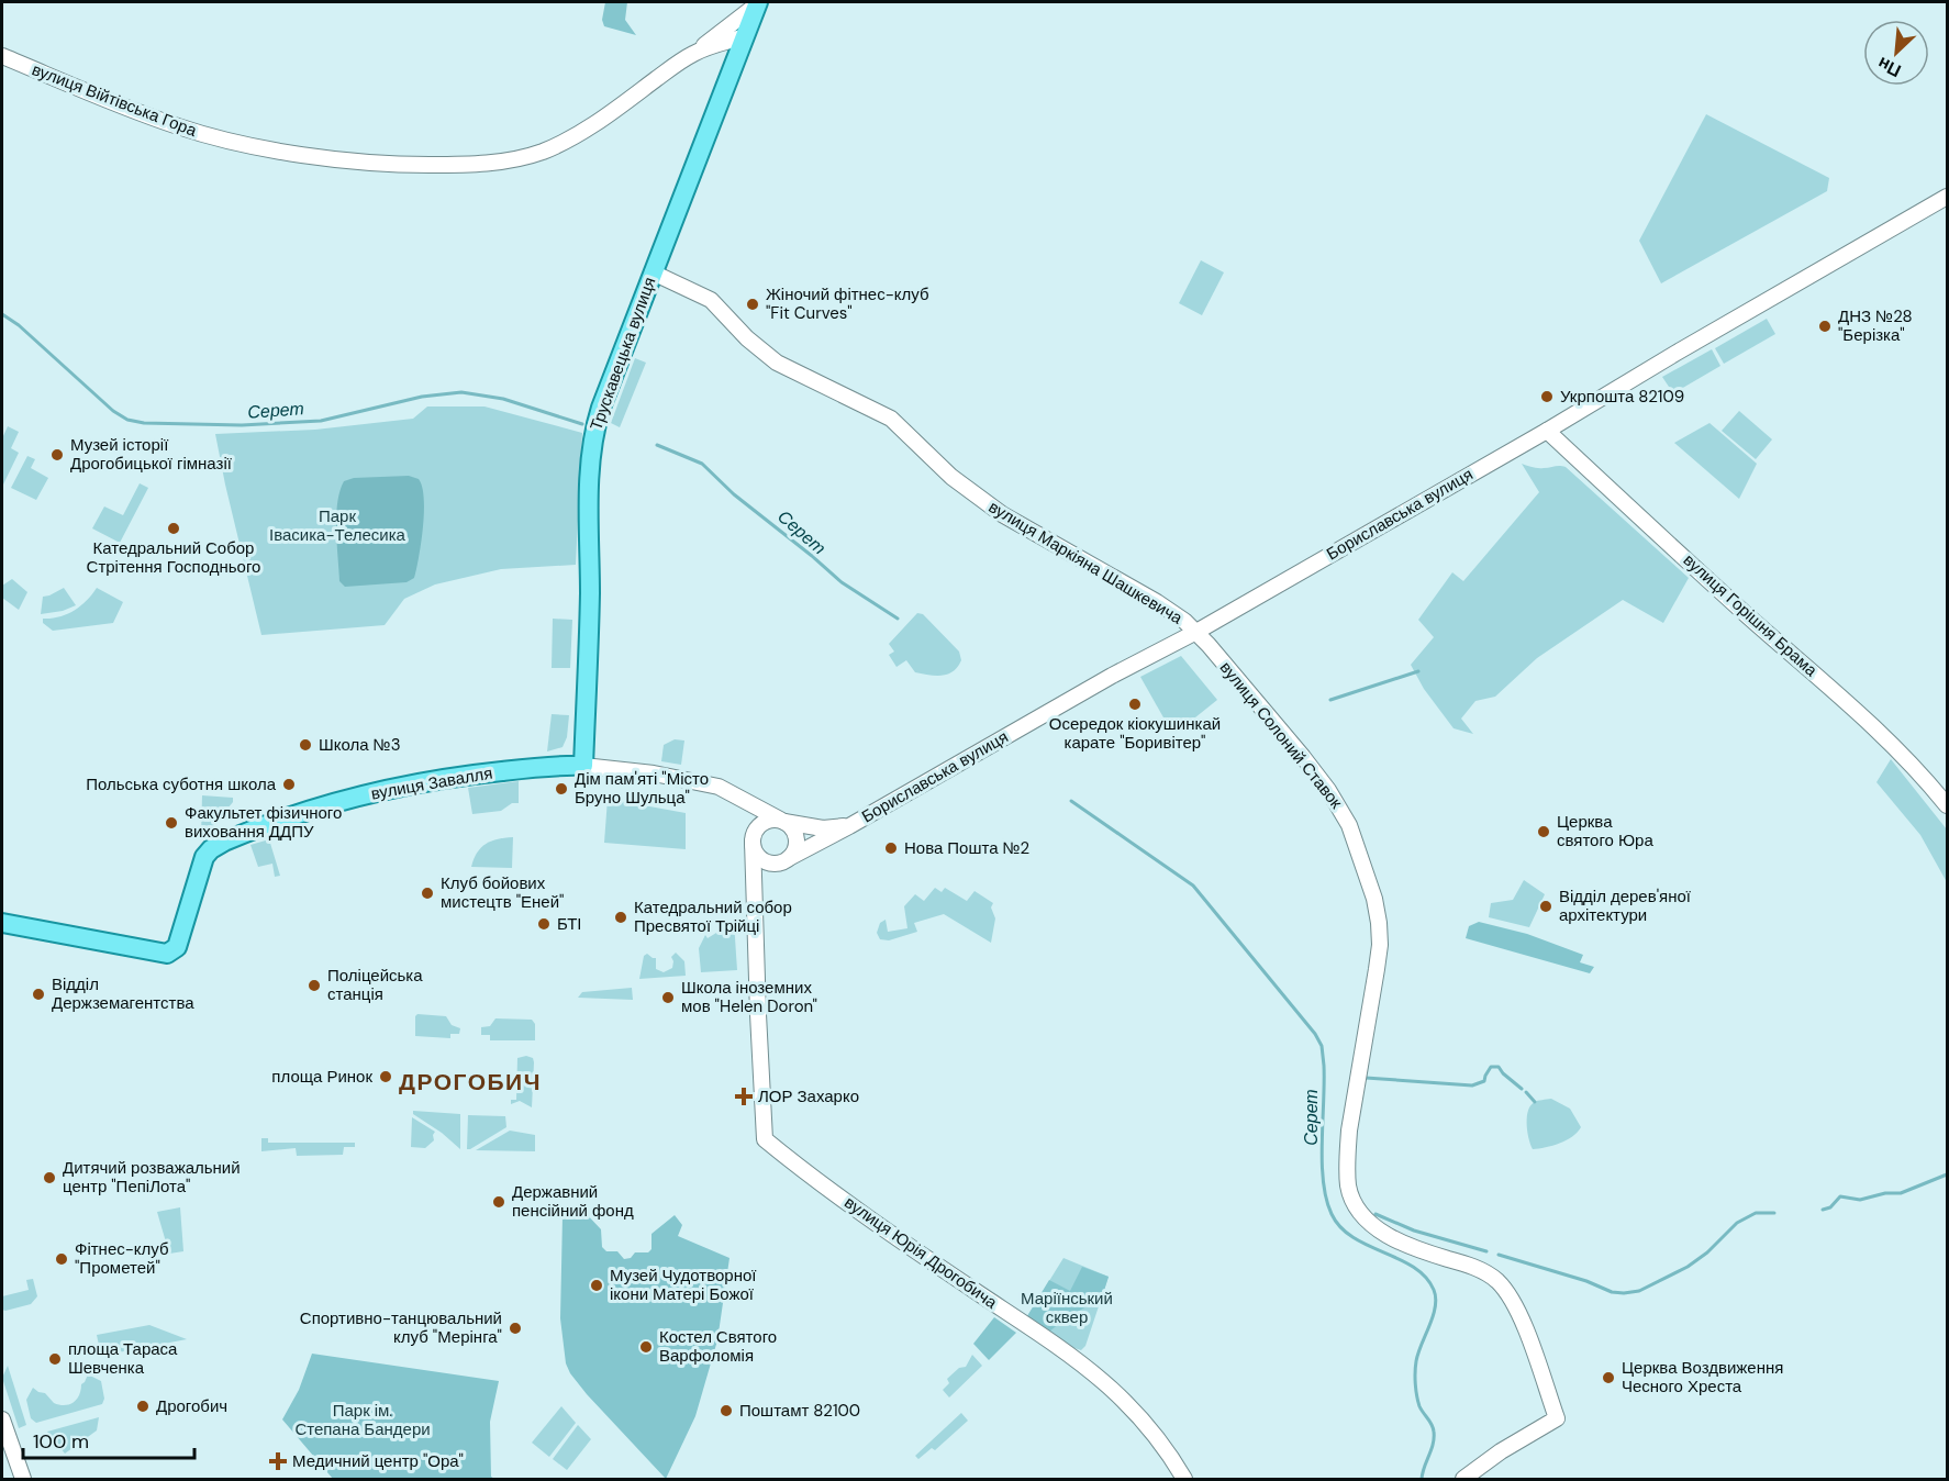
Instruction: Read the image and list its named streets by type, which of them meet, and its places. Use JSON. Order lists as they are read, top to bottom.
{
  "streets": {
    "main road": ["Трускавецька вулиця", "вулиця Завалля"],
    "street": [
      "вулиця Війтівська Гора",
      "Бориславська вулиця",
      "вулиця Маркіяна Шашкевича",
      "вулиця Горішня Брама",
      "вулиця Солоний Ставок",
      "вулиця Юрія Дрогобича"
    ]
  },
  "crossings": [
    ["вулиця Війтівська Гора", "Трускавецька вулиця"],
    ["Трускавецька вулиця", "Бориславська вулиця"],
    ["Трускавецька вулиця", "вулиця Маркіяна Шашкевича"],
    ["Трускавецька вулиця", "вулиця Завалля"],
    ["Бориславська вулиця", "вулиця Маркіяна Шашкевича"],
    ["Бориславська вулиця", "вулиця Горішня Брама"],
    ["Бориславська вулиця", "вулиця Солоний Ставок"],
    ["Бориславська вулиця", "вулиця Завалля"],
    ["Бориславська вулиця", "вулиця Юрія Дрогобича"],
    ["вулиця Маркіяна Шашкевича", "вулиця Солоний Ставок"]
  ],
  "districts": ["ДРОГОБИЧ"],
  "water": ["Серет"],
  "parks": ["Парк Івасика-Телесика", "Маріїнський сквер", "Парк ім. Степана Бандери"],
  "places": {
    "other": [
      "Жіночий фітнес-клуб \"Fit Curves\"",
      "ДНЗ №28 \"Берізка\"",
      "Укрпошта 82109",
      "Музей історії Дрогобицької гімназії",
      "Катедральний Собор Стрітення Господнього",
      "Осередок кіокушинкай карате \"Боривітер\"",
      "Школа №3",
      "Польська суботня школа",
      "Дім пам'яті \"Місто Бруно Шульца\"",
      "Факультет фізичного виховання ДДПУ",
      "Церква святого Юра",
      "Нова Пошта №2",
      "Клуб бойових мистецтв \"Еней\"",
      "Відділ дерев'яної архітектури",
      "Катедральний собор Пресвятої Трійці",
      "БТІ",
      "Поліцейська станція",
      "Відділ Держземагентства",
      "Школа іноземних мов \"Helen Doron\"",
      "площа Ринок",
      "Дитячий розважальний центр \"ПепіЛота\"",
      "Державний пенсійний фонд",
      "Фітнес-клуб \"Прометей\"",
      "Музей Чудотворної ікони Матері Божої",
      "Спортивно-танцювальний клуб \"Мерінга\"",
      "Костел Святого Варфоломія",
      "площа Тараса Шевченка",
      "Церква Воздвиження Чесного Хреста",
      "Дрогобич",
      "Поштамт 82100"
    ],
    "health": ["ЛОР Захарко", "Медичний центр \"Ора\""]
  },
  "scale_bar": "100 m",
  "north": "bottom left"
}
